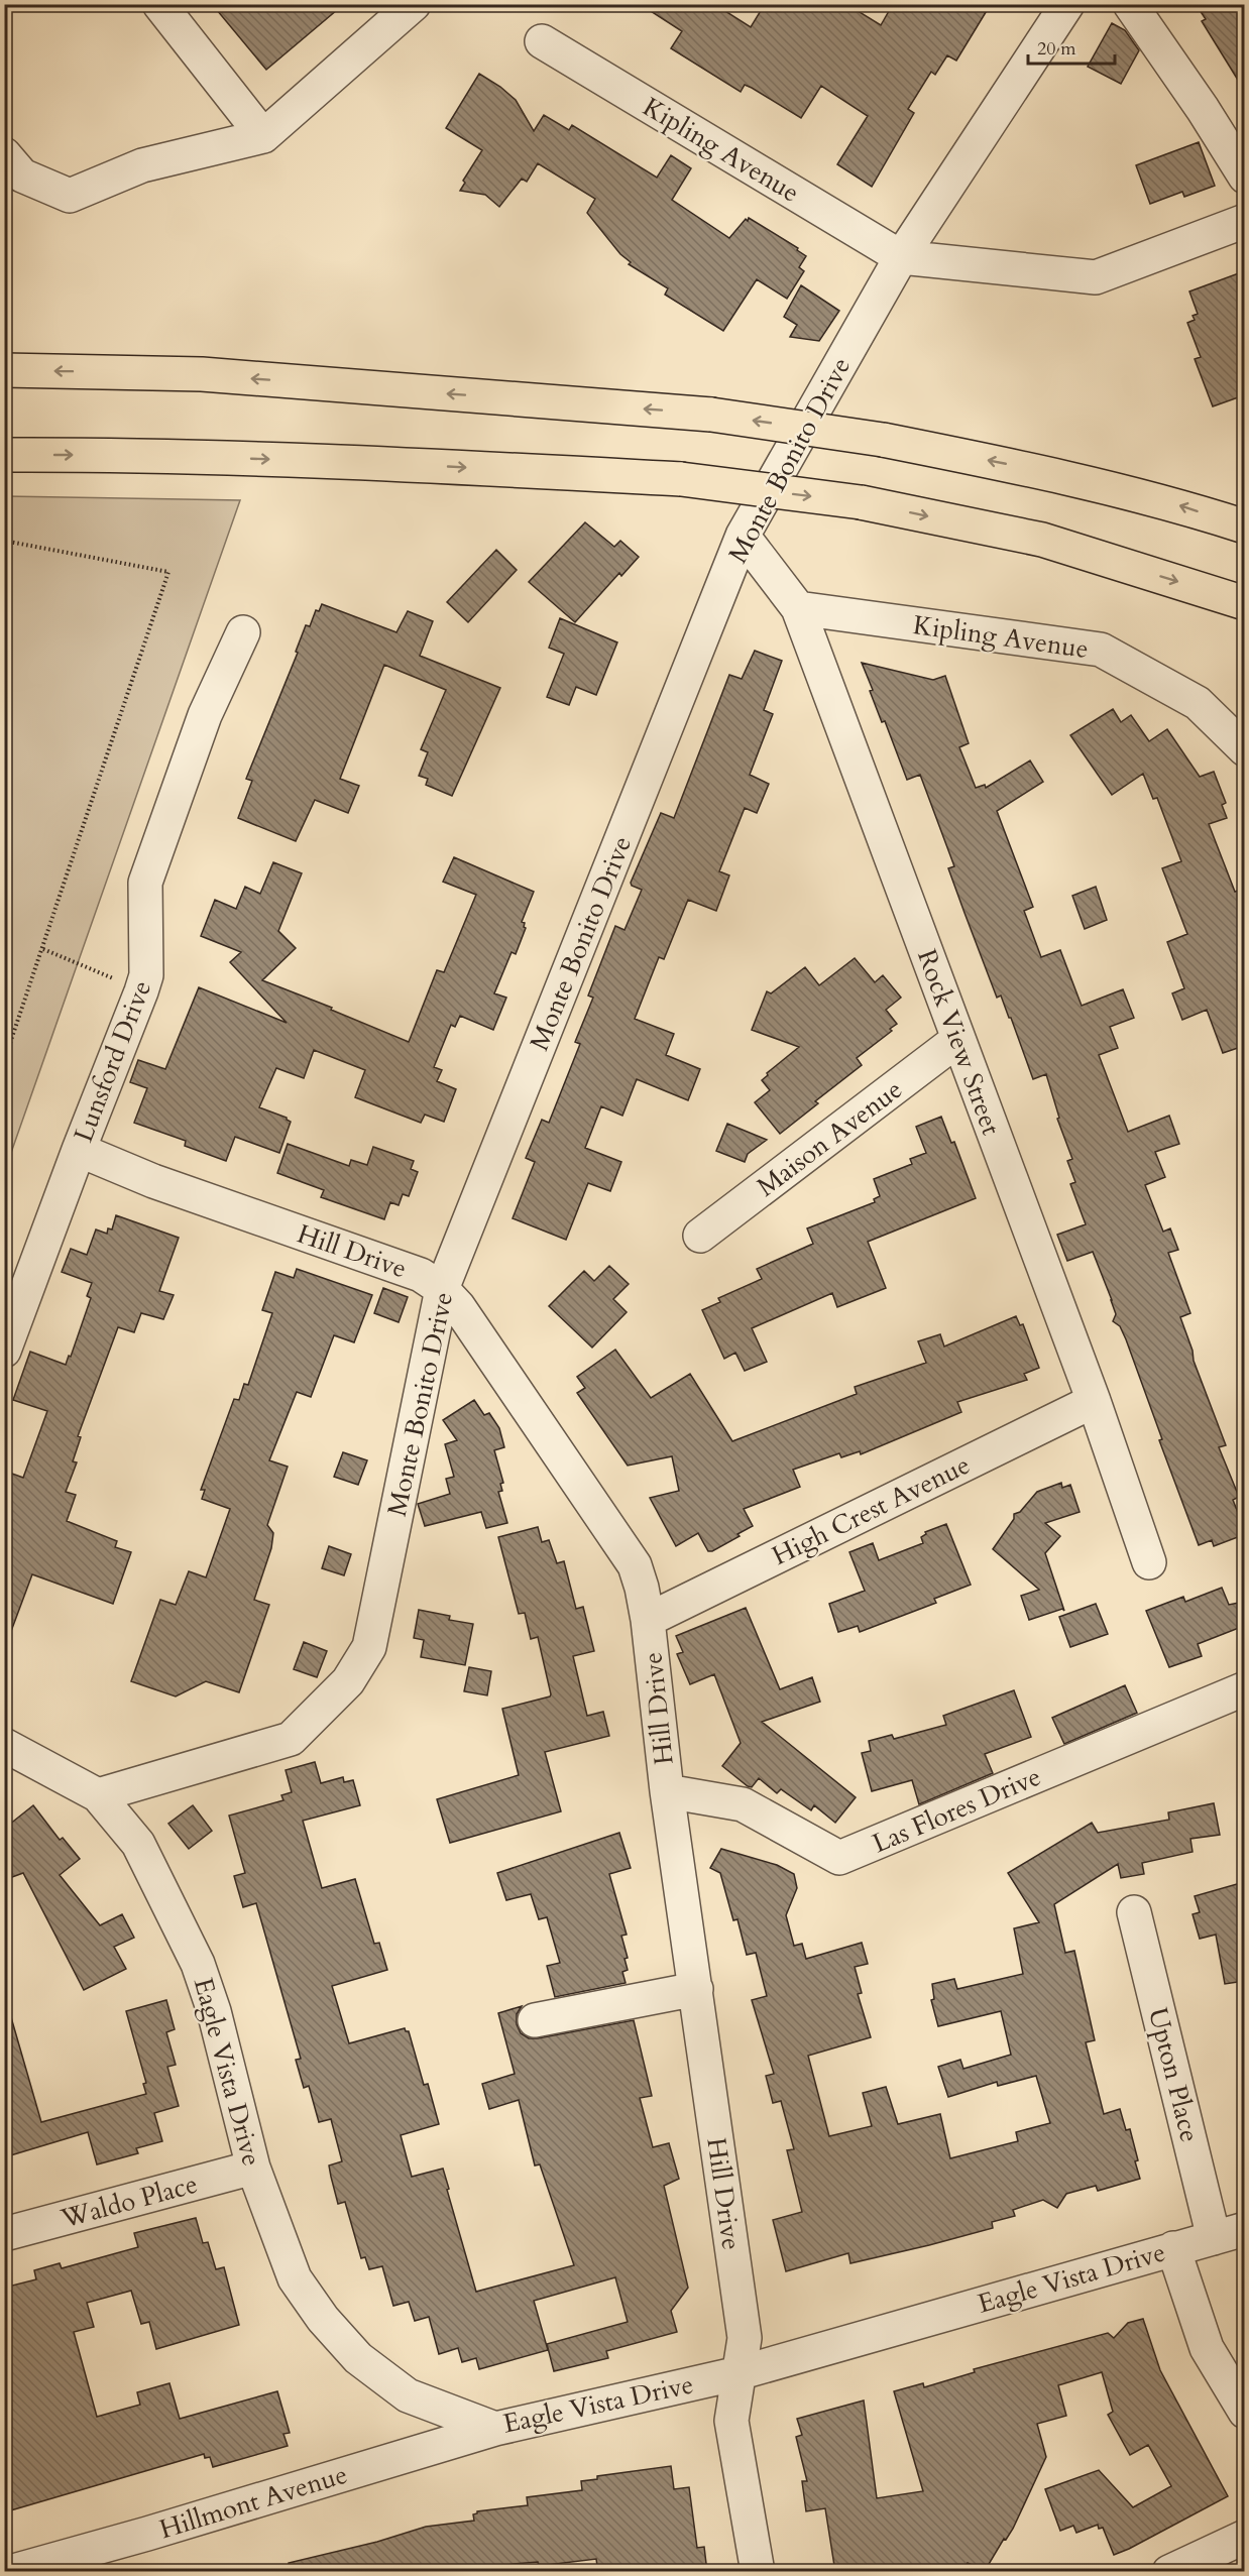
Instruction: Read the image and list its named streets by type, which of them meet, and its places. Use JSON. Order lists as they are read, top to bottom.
{
  "streets": {
    "street": [
      "Kipling Avenue",
      "Monte Bonito Drive",
      "Rock View Street",
      "Lunsford Drive",
      "Maison Avenue",
      "Hill Drive",
      "High Crest Avenue",
      "Las Flores Drive",
      "Eagle Vista Drive",
      "Upton Place",
      "Waldo Place",
      "Hillmont Avenue"
    ]
  },
  "crossings": [
    ["Kipling Avenue", "Monte Bonito Drive"],
    ["Kipling Avenue", "Rock View Street"],
    ["Monte Bonito Drive", "Rock View Street"],
    ["Monte Bonito Drive", "Hill Drive"],
    ["Monte Bonito Drive", "Eagle Vista Drive"],
    ["Rock View Street", "Maison Avenue"],
    ["Rock View Street", "High Crest Avenue"],
    ["Lunsford Drive", "Hill Drive"],
    ["Hill Drive", "High Crest Avenue"],
    ["Hill Drive", "Las Flores Drive"],
    ["Hill Drive", "Eagle Vista Drive"],
    ["Eagle Vista Drive", "Upton Place"],
    ["Eagle Vista Drive", "Waldo Place"],
    ["Eagle Vista Drive", "Hillmont Avenue"]
  ],
  "scale_bar": "20 m"
}
